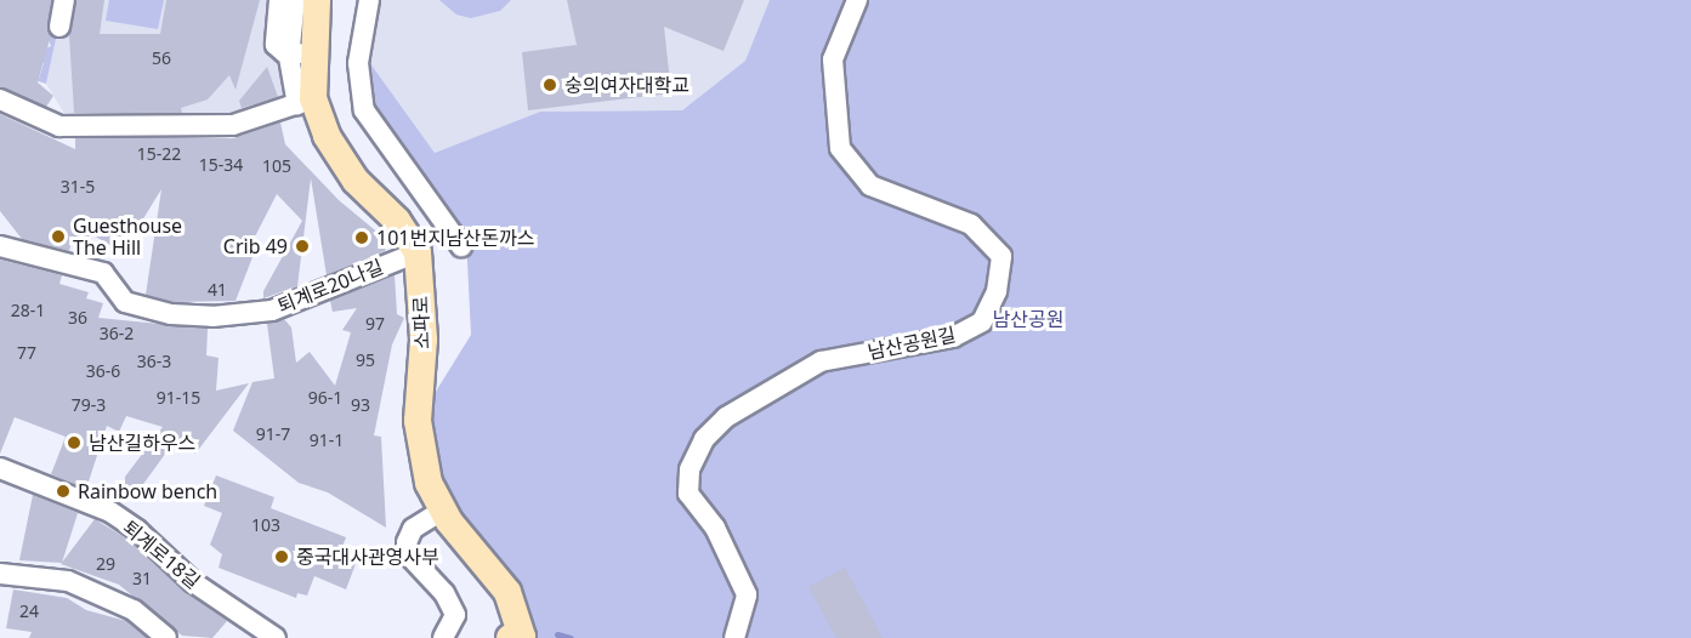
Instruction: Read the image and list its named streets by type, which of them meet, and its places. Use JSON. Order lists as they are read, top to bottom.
{
  "streets": {
    "street": [
      "퇴계로20나길",
      "소파로",
      "남산공원길",
      "퇴계로18길"
    ]
  },
  "crossings": [
    ["퇴계로20나길", "소파로"]
  ],
  "parks": ["남산공원"],
  "places": [
    "숭의여자대학교",
    "Guesthouse The Hill",
    "101번지남산돈까스",
    "Crib 49",
    "남산길하우스",
    "Rainbow bench",
    "중국대사관영사부"
  ],
  "house_numbers": [
    "56",
    "15-22",
    "15-34",
    "105",
    "31-5",
    "41",
    "28-1",
    "36",
    "97",
    "36-2",
    "77",
    "95",
    "36-3",
    "36-6",
    "91-15",
    "96-1",
    "79-3",
    "93",
    "91-7",
    "91-1",
    "103",
    "29",
    "31",
    "24"
  ]
}
